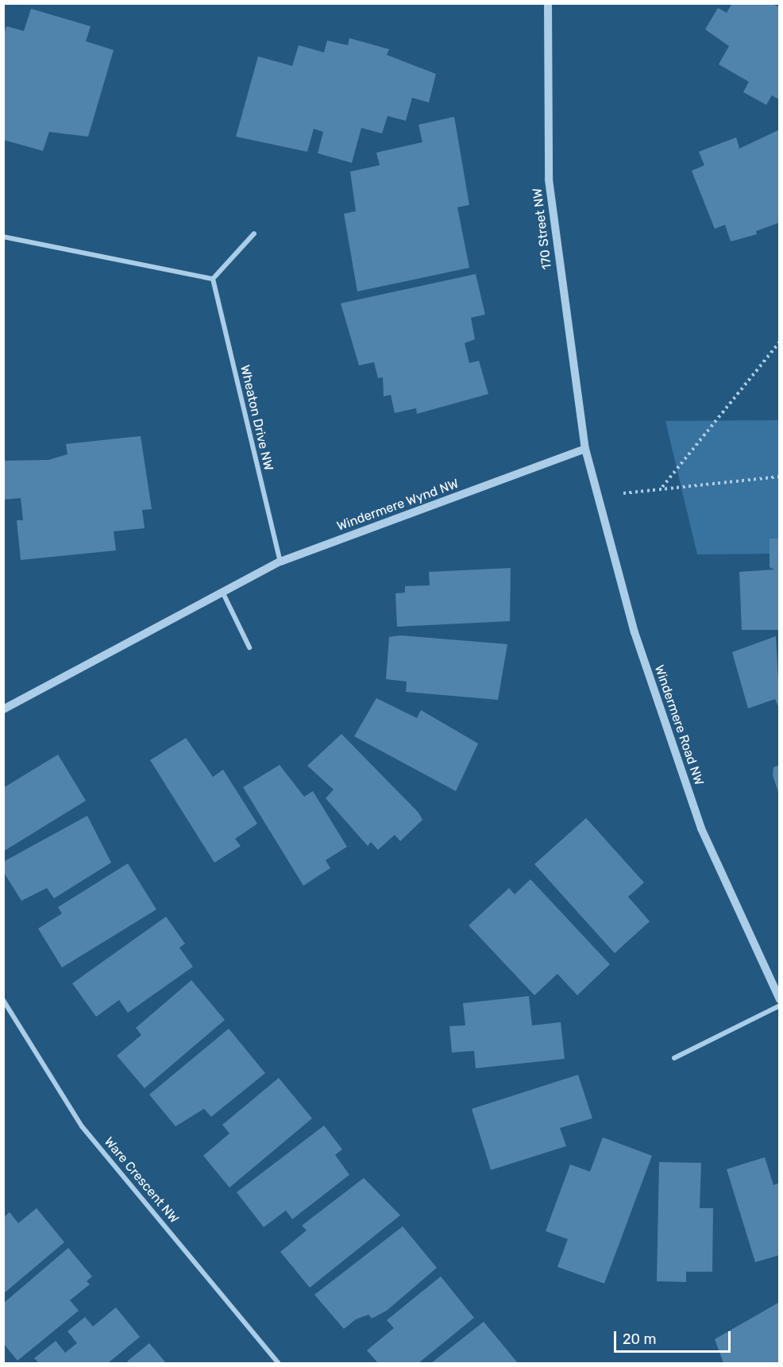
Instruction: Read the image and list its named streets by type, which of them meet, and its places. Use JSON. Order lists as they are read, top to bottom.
{
  "streets": {
    "street": [
      "170 Street NW",
      "Wheaton Drive NW",
      "Windermere Wynd NW",
      "Windermere Road NW",
      "Ware Crescent NW"
    ]
  },
  "crossings": [
    ["170 Street NW", "Windermere Wynd NW"],
    ["170 Street NW", "Windermere Road NW"],
    ["Wheaton Drive NW", "Windermere Wynd NW"],
    ["Windermere Wynd NW", "Windermere Road NW"]
  ],
  "scale_bar": "20 m"
}
